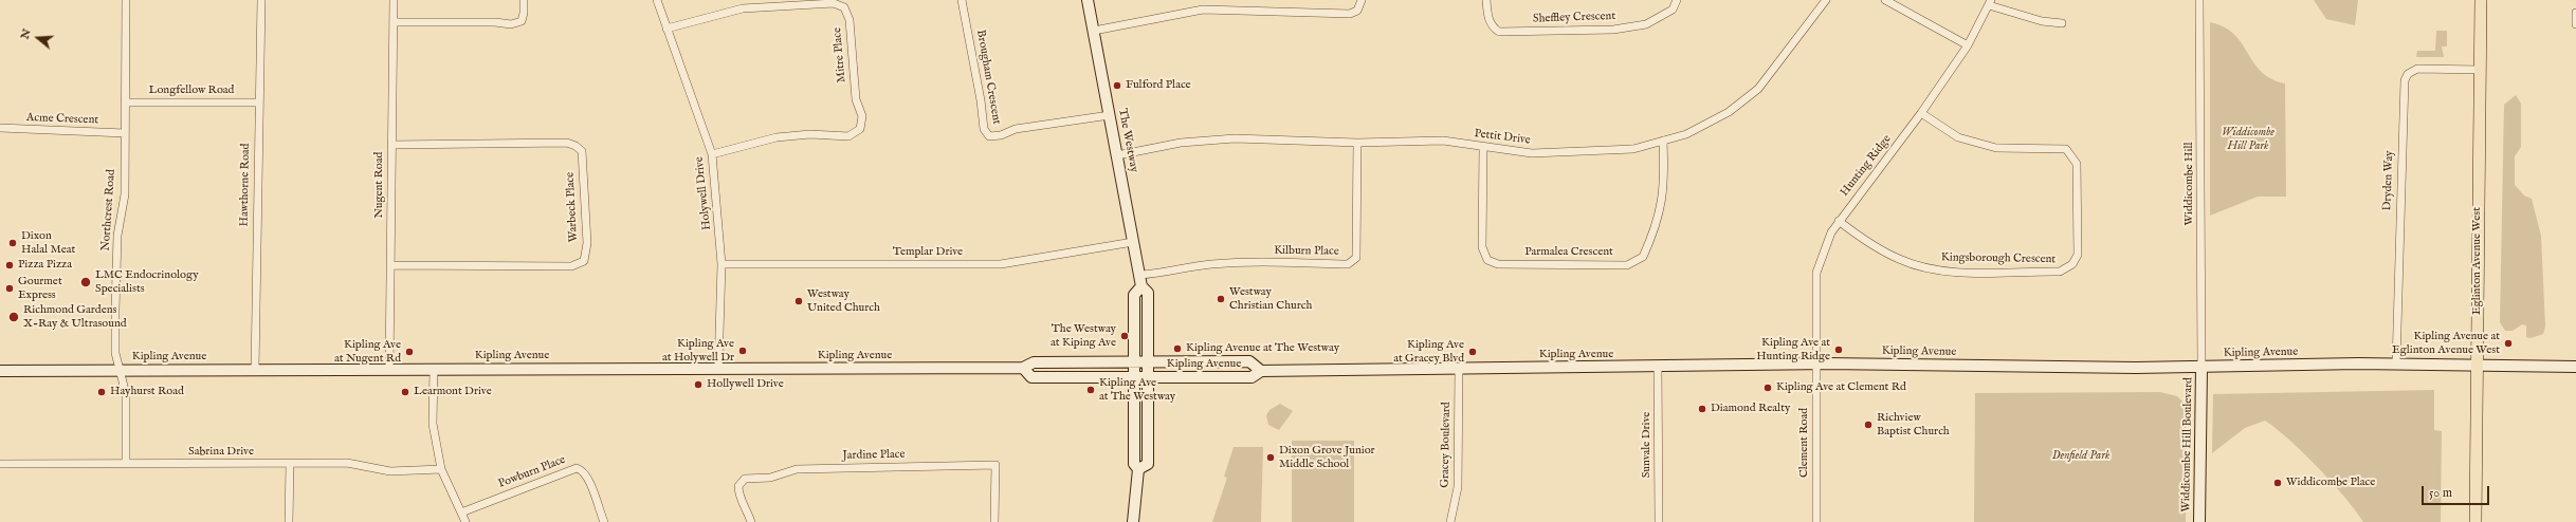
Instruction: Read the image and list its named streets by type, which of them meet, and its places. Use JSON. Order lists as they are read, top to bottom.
{
  "streets": {
    "main road": [
      "The Westway",
      "Eglinton Avenue West",
      "Kipling Avenue",
      "Widdicombe Hill Boulevard"
    ],
    "street": [
      "Sheffley Crescent",
      "Mitre Place",
      "Brougham Crescent",
      "Longfellow Road",
      "Acme Crescent",
      "Pettit Drive",
      "Hunting Ridge",
      "Dryden Way",
      "Widdicombe Hill",
      "Hawthorne Road",
      "Nugent Road",
      "Holywell Drive",
      "Warbeck Place",
      "Northcrest Road",
      "Kilburn Place",
      "Templar Drive",
      "Parmalea Crescent",
      "Kingsborough Crescent",
      "Clement Road",
      "Gracey Boulevard",
      "Sunvale Drive",
      "Sabrina Drive",
      "Jardine Place",
      "Powburn Place"
    ]
  },
  "crossings": [
    ["Mitre Place", "Holywell Drive"],
    ["Brougham Crescent", "The Westway"],
    ["Longfellow Road", "Hawthorne Road"],
    ["Longfellow Road", "Northcrest Road"],
    ["Acme Crescent", "Northcrest Road"],
    ["Pettit Drive", "The Westway"],
    ["Pettit Drive", "Kilburn Place"],
    ["Pettit Drive", "Parmalea Crescent"],
    ["The Westway", "Kilburn Place"],
    ["The Westway", "Templar Drive"],
    ["The Westway", "Kipling Avenue"],
    ["Hunting Ridge", "Kingsborough Crescent"],
    ["Hunting Ridge", "Kipling Avenue"],
    ["Hunting Ridge", "Clement Road"],
    ["Dryden Way", "Eglinton Avenue West"],
    ["Dryden Way", "Kipling Avenue"],
    ["Widdicombe Hill", "Kipling Avenue"],
    ["Widdicombe Hill", "Widdicombe Hill Boulevard"],
    ["Hawthorne Road", "Kipling Avenue"],
    ["Nugent Road", "Warbeck Place"],
    ["Nugent Road", "Kipling Avenue"],
    ["Holywell Drive", "Templar Drive"],
    ["Holywell Drive", "Kipling Avenue"],
    ["Northcrest Road", "Kipling Avenue"],
    ["Eglinton Avenue West", "Kipling Avenue"],
    ["Kipling Avenue", "Clement Road"],
    ["Kipling Avenue", "Gracey Boulevard"],
    ["Kipling Avenue", "Sunvale Drive"],
    ["Kipling Avenue", "Widdicombe Hill Boulevard"]
  ],
  "parks": ["Widdicombe Hill Park", "Denfield Park"],
  "places": [
    "Fulford Place",
    "Dixon Halal Meat",
    "Pizza Pizza",
    "LMC Endocrinology Specialists",
    "Gourmet Express",
    "Westway Christian Church",
    "Westway United Church",
    "Richmond Gardens X-Ray & Ultrasound",
    "The Westway at Kiping Ave",
    "Kipling Avenue at Eglinton Avenue West",
    "Kipling Avenue at The Westway",
    "Kipling Ave at Hunting Ridge",
    "Kipling Ave at Holywell Dr",
    "Kipling Ave at Nugent Rd",
    "Kipling Ave at Gracey Blvd",
    "Hollywell Drive",
    "Kipling Ave at Clement Rd",
    "Kipling Ave at The Westway",
    "Hayhurst Road",
    "Learmont Drive",
    "Diamond Realty",
    "Richview Baptist Church",
    "Dixon Grove Junior Middle School",
    "Widdicombe Place"
  ],
  "scale_bar": "50 m",
  "north": "left"
}
